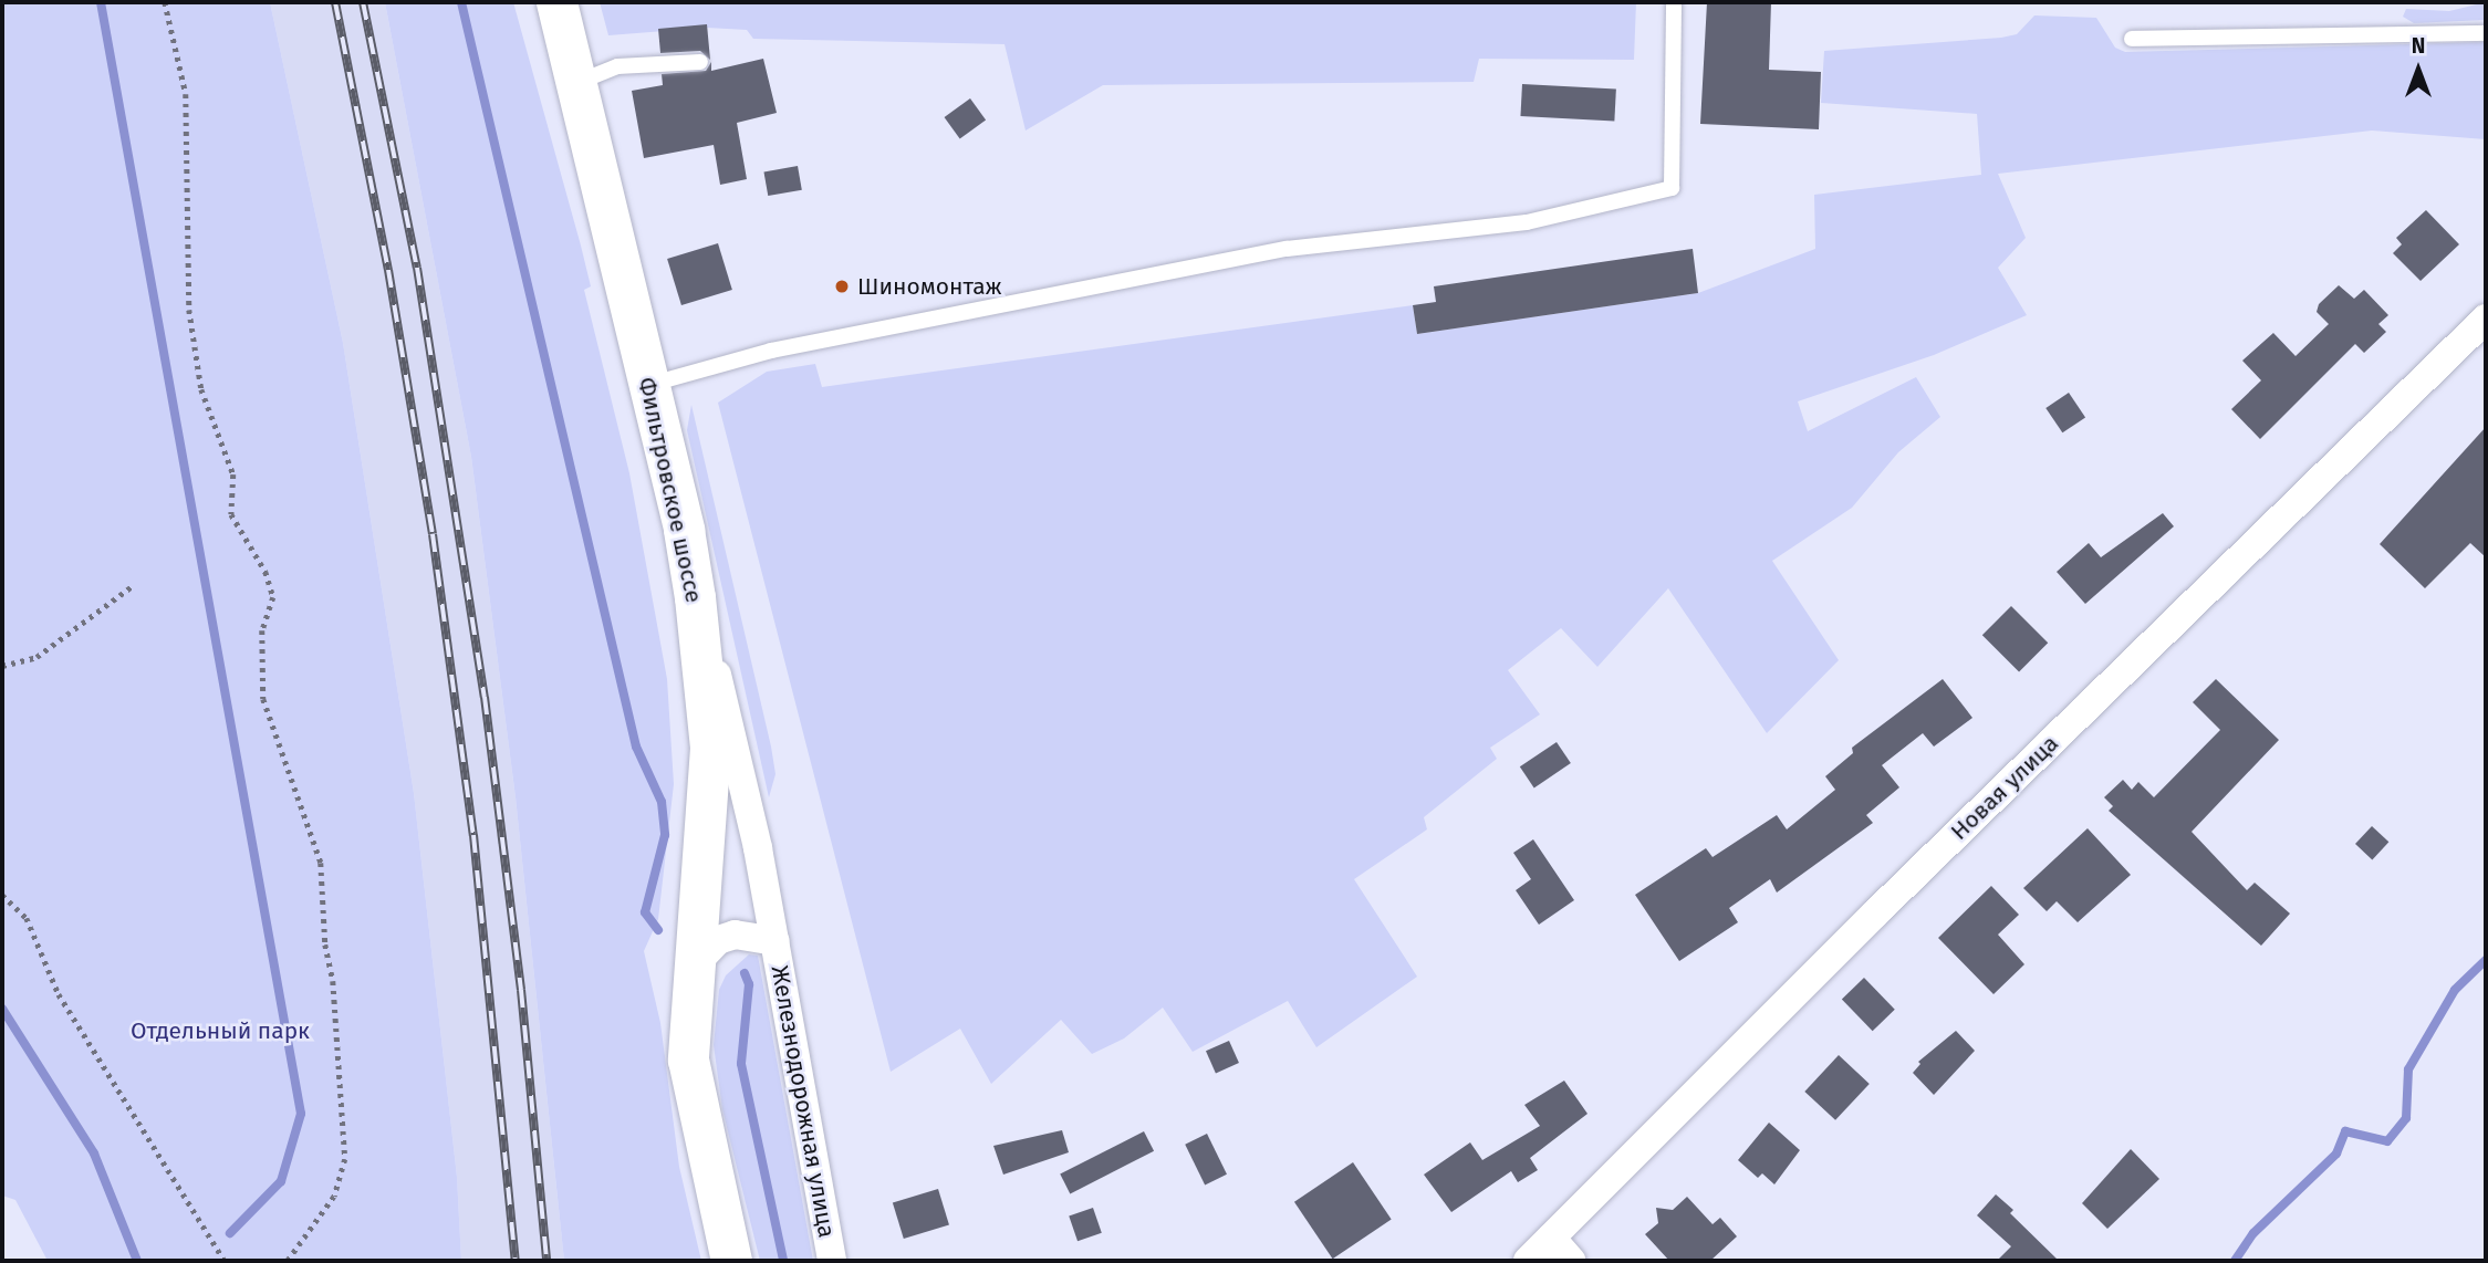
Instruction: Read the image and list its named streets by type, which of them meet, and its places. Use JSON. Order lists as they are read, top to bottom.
{
  "streets": {
    "main road": ["Фильтровское шоссе"],
    "street": ["Новая улица", "Железнодорожная улица"]
  },
  "crossings": [
    ["Фильтровское шоссе", "Железнодорожная улица"]
  ],
  "parks": ["Отдельный парк"],
  "places": ["Шиномонтаж"],
  "north": "top"
}
